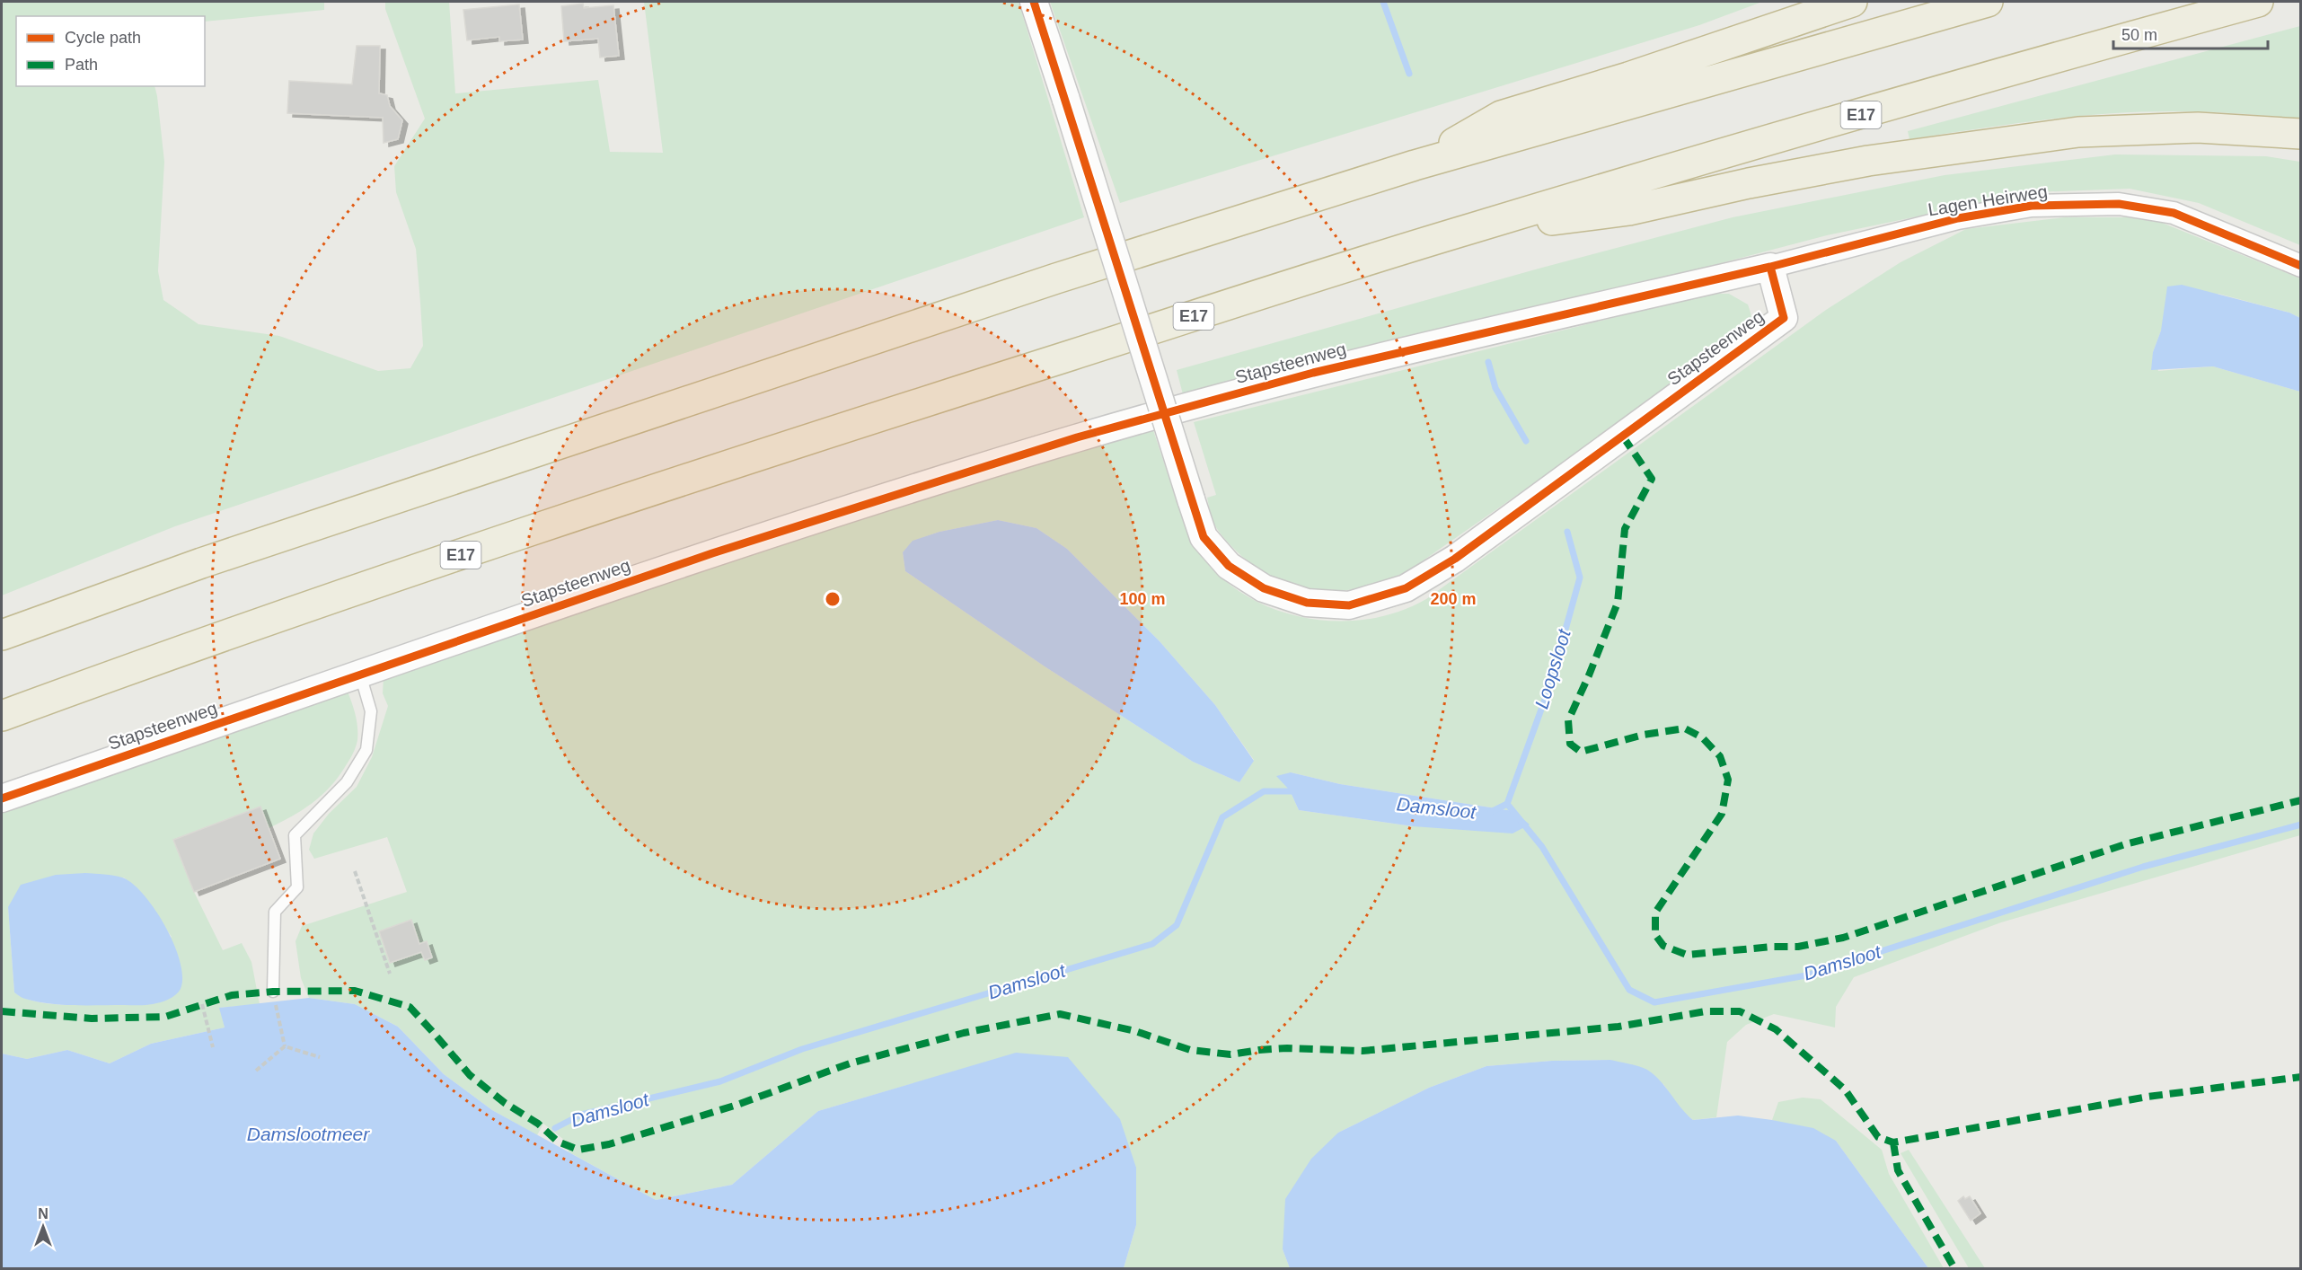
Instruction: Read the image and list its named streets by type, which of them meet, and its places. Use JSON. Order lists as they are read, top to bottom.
{
  "streets": {
    "highway": ["E17"],
    "street": ["Lagen Heirweg", "Stapsteenweg"]
  },
  "crossings": [
    ["Lagen Heirweg", "Stapsteenweg"]
  ],
  "water": ["Loopsloot", "Damsloot", "Damslootmeer"],
  "legend": ["Cycle path", "Path"],
  "scale_bar": "50 m",
  "north": "top",
  "rings": ["100 m", "200 m"]
}
